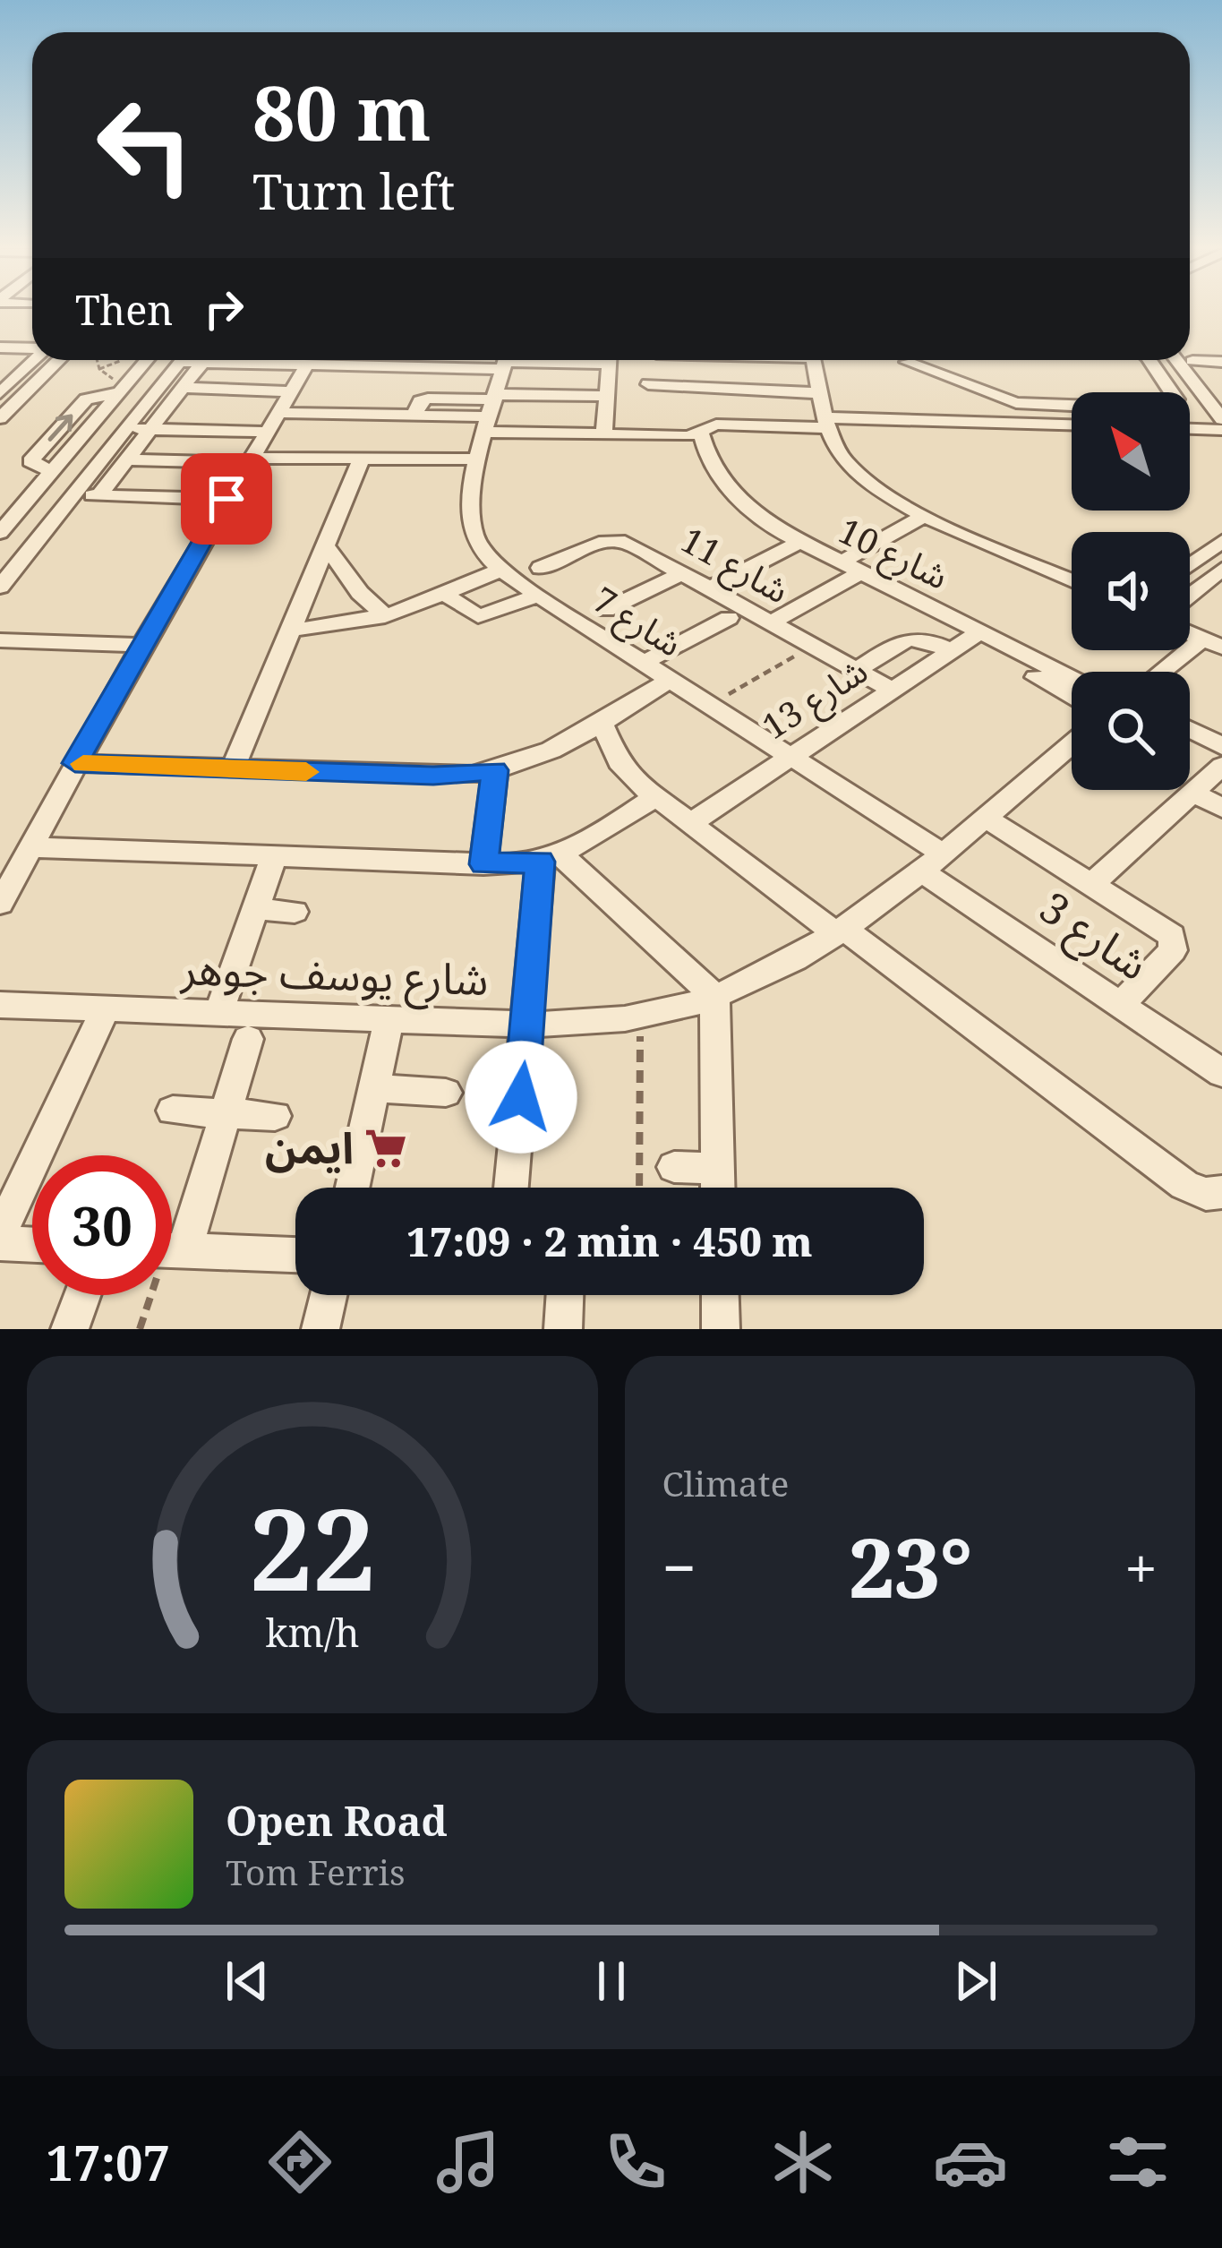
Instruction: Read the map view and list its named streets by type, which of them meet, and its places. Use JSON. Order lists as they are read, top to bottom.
{
  "streets": {
    "street": [
      "شارع 10",
      "شارع 11",
      "شارع 7",
      "شارع 13",
      "شارع 3",
      "شارع يوسف جوهر"
    ]
  },
  "crossings": [
    ["شارع 10", "شارع 13"],
    ["شارع 11", "شارع 13"],
    ["شارع 7", "شارع 13"],
    ["شارع 7", "شارع 3"],
    ["شارع 7", "شارع يوسف جوهر"],
    ["شارع 3", "شارع يوسف جوهر"]
  ],
  "places": {
    "supermarket": ["ايمن"]
  },
  "north": "top left",
  "page": {
    "turn": ["80 m", "Turn left"],
    "then": "Then",
    "limit": "30",
    "trip": "17:09 · 2 min · 450 m",
    "tile": "Climate",
    "heat": ["−", "23°", "+"],
    "song": ["Open Road", "Tom Ferris"],
    "tabs": "17:07",
    "gauge": ["22", "km/h"]
  }
}
